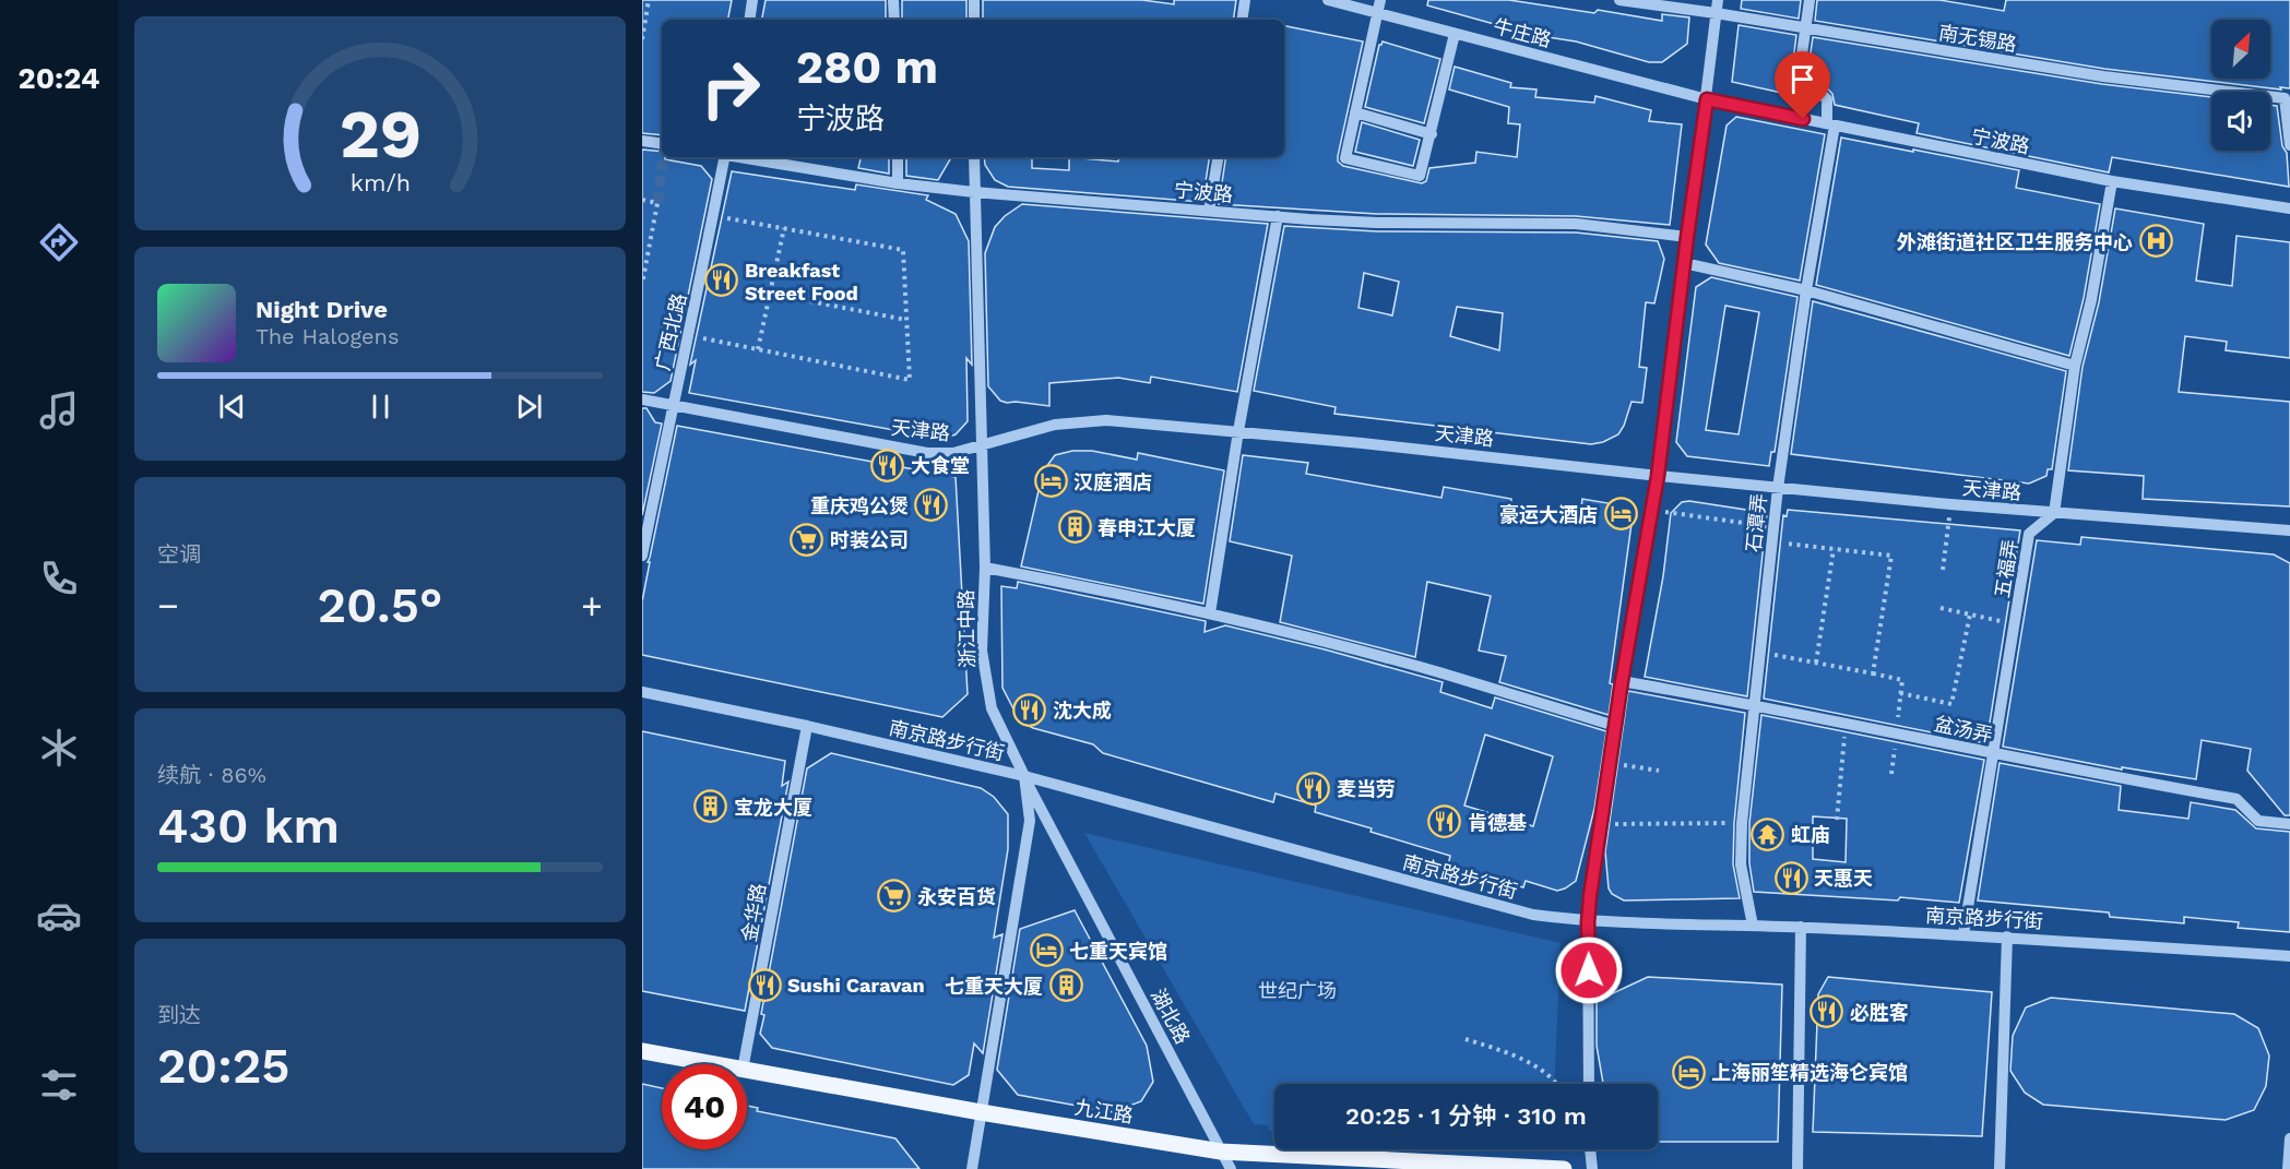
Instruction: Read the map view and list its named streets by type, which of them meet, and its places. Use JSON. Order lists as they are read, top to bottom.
{
  "streets": {
    "main road": ["九江路"],
    "street": [
      "牛庄路",
      "南无锡路",
      "宁波路",
      "广西北路",
      "天津路",
      "石潭弄",
      "五福弄",
      "浙江中路",
      "盆汤弄",
      "南京路步行街",
      "金华路",
      "湖北路"
    ]
  },
  "crossings": [
    ["牛庄路", "宁波路"],
    ["南无锡路", "石潭弄"],
    ["宁波路", "石潭弄"],
    ["宁波路", "浙江中路"],
    ["广西北路", "天津路"],
    ["天津路", "石潭弄"],
    ["天津路", "五福弄"],
    ["天津路", "浙江中路"],
    ["石潭弄", "盆汤弄"],
    ["石潭弄", "南京路步行街"],
    ["五福弄", "盆汤弄"],
    ["五福弄", "南京路步行街"],
    ["浙江中路", "南京路步行街"],
    ["浙江中路", "湖北路"],
    ["浙江中路", "九江路"],
    ["南京路步行街", "金华路"],
    ["南京路步行街", "湖北路"],
    ["湖北路", "九江路"]
  ],
  "parks": ["世纪广场"],
  "places": {
    "hospital": ["外滩街道社区卫生服务中心"],
    "restaurant": [
      "Breakfast Street Food",
      "大食堂",
      "重庆鸡公煲",
      "沈大成",
      "麦当劳",
      "肯德基",
      "天惠天",
      "Sushi Caravan",
      "必胜客"
    ],
    "hotel": [
      "汉庭酒店",
      "豪运大酒店",
      "七重天宾馆",
      "上海丽笙精选海仑宾馆"
    ],
    "building": ["春申江大厦", "宝龙大厦", "七重天大厦"],
    "supermarket": ["时装公司", "永安百货"],
    "temple": ["虹庙"]
  },
  "north": "top right",
  "page": {
    "tabs": "20:24",
    "turn": ["280 m", "宁波路"],
    "song": ["Night Drive", "The Halogens"],
    "tile": [
      "空调",
      ["续航 · 86%", "430 km"],
      ["到达", "20:25"]
    ],
    "heat": ["−", "20.5°", "+"],
    "limit": "40",
    "trip": "20:25 · 1 分钟 · 310 m",
    "gauge": ["29", "km/h"]
  }
}
